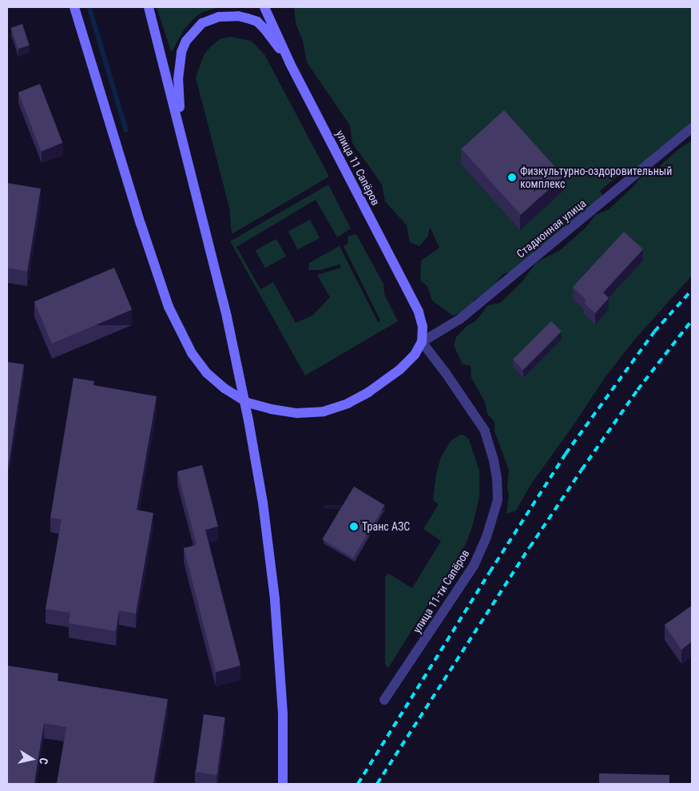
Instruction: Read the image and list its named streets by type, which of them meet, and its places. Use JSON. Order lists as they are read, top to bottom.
{
  "streets": {
    "street": ["улица 11 Сапёров", "Стадионная улица", "улица 11-ти Сапёров"]
  },
  "crossings": [
    ["улица 11 Сапёров", "Стадионная улица"],
    ["улица 11 Сапёров", "улица 11-ти Сапёров"],
    ["Стадионная улица", "улица 11-ти Сапёров"]
  ],
  "places": ["Физкультурно-оздоровительный комплекс", "Транс АЗС"],
  "north": "right"
}
